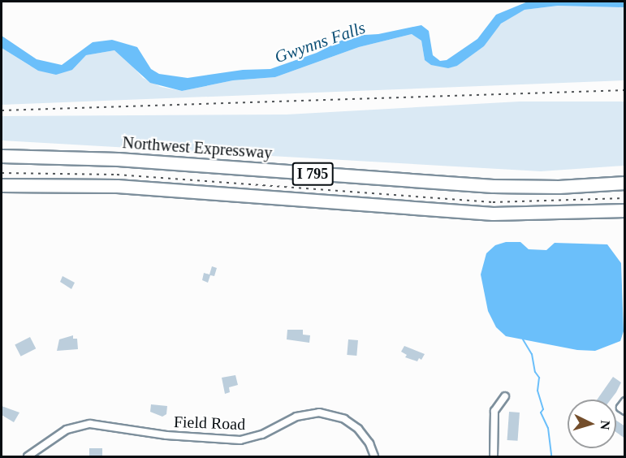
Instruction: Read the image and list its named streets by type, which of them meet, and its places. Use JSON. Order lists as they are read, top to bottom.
{
  "streets": {
    "highway": ["Northwest Expressway", "I 795"],
    "street": ["Field Road"]
  },
  "water": ["Gwynns Falls"],
  "north": "right"
}
